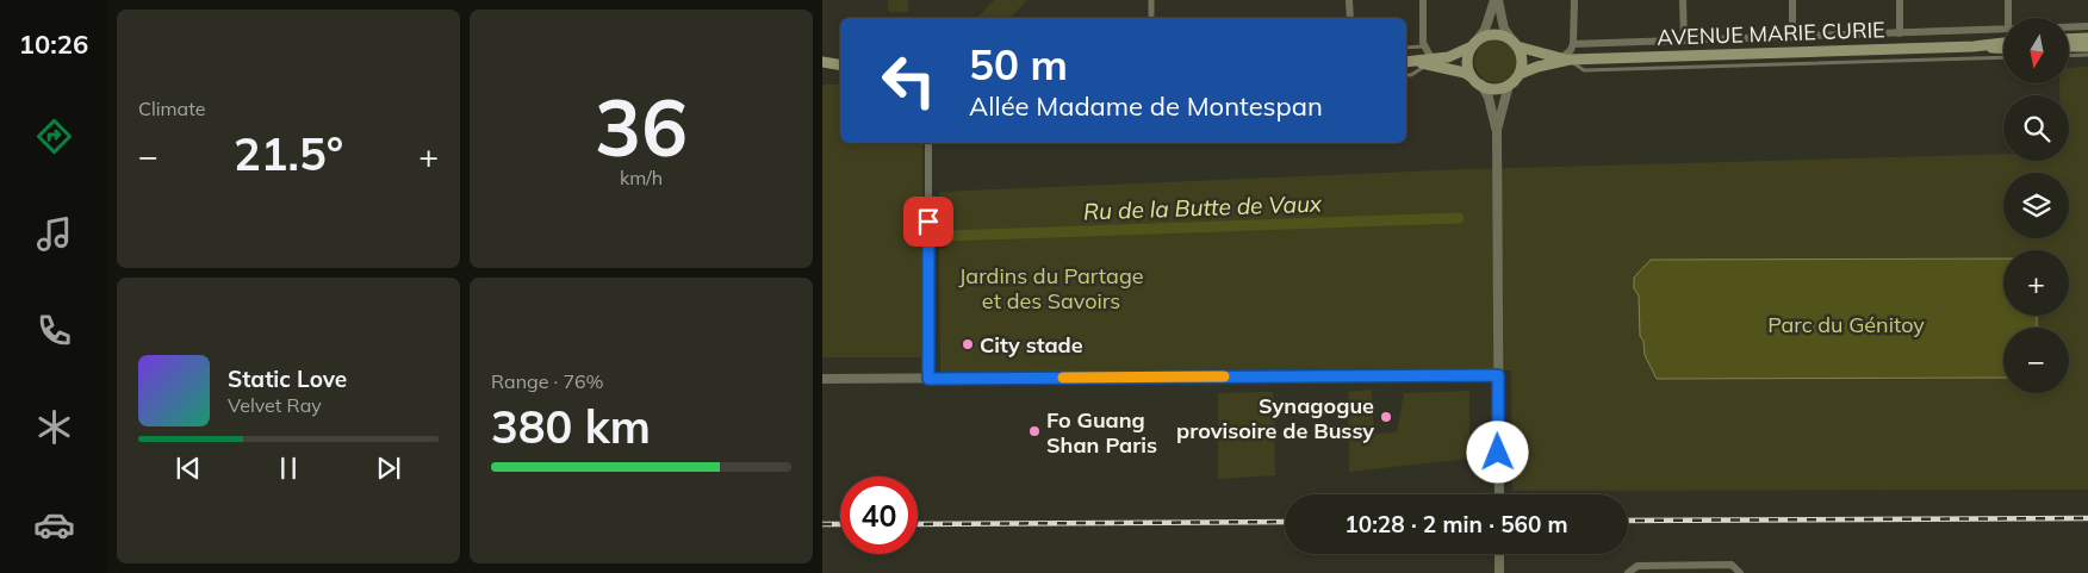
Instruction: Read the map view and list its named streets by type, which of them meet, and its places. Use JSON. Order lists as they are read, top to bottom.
{
  "streets": {
    "main road": ["AVENUE MARIE CURIE"]
  },
  "water": ["Ru de la Butte de Vaux"],
  "parks": ["Jardins du Partage et des Savoirs", "Parc du Génitoy"],
  "places": ["City stade", "Synagogue provisoire de Bussy", "Fo Guang Shan Paris"],
  "north": "bottom",
  "page": {
    "tabs": "10:26",
    "tile": [
      "Climate",
      ["36", "km/h"],
      ["Range · 76%", "380 km"]
    ],
    "map_buttons": ["+", "−"],
    "turn": ["50 m", "Allée Madame de Montespan"],
    "heat": ["−", "21.5°", "+"],
    "song": ["Static Love", "Velvet Ray"],
    "limit": "40",
    "trip": "10:28 · 2 min · 560 m"
  }
}
